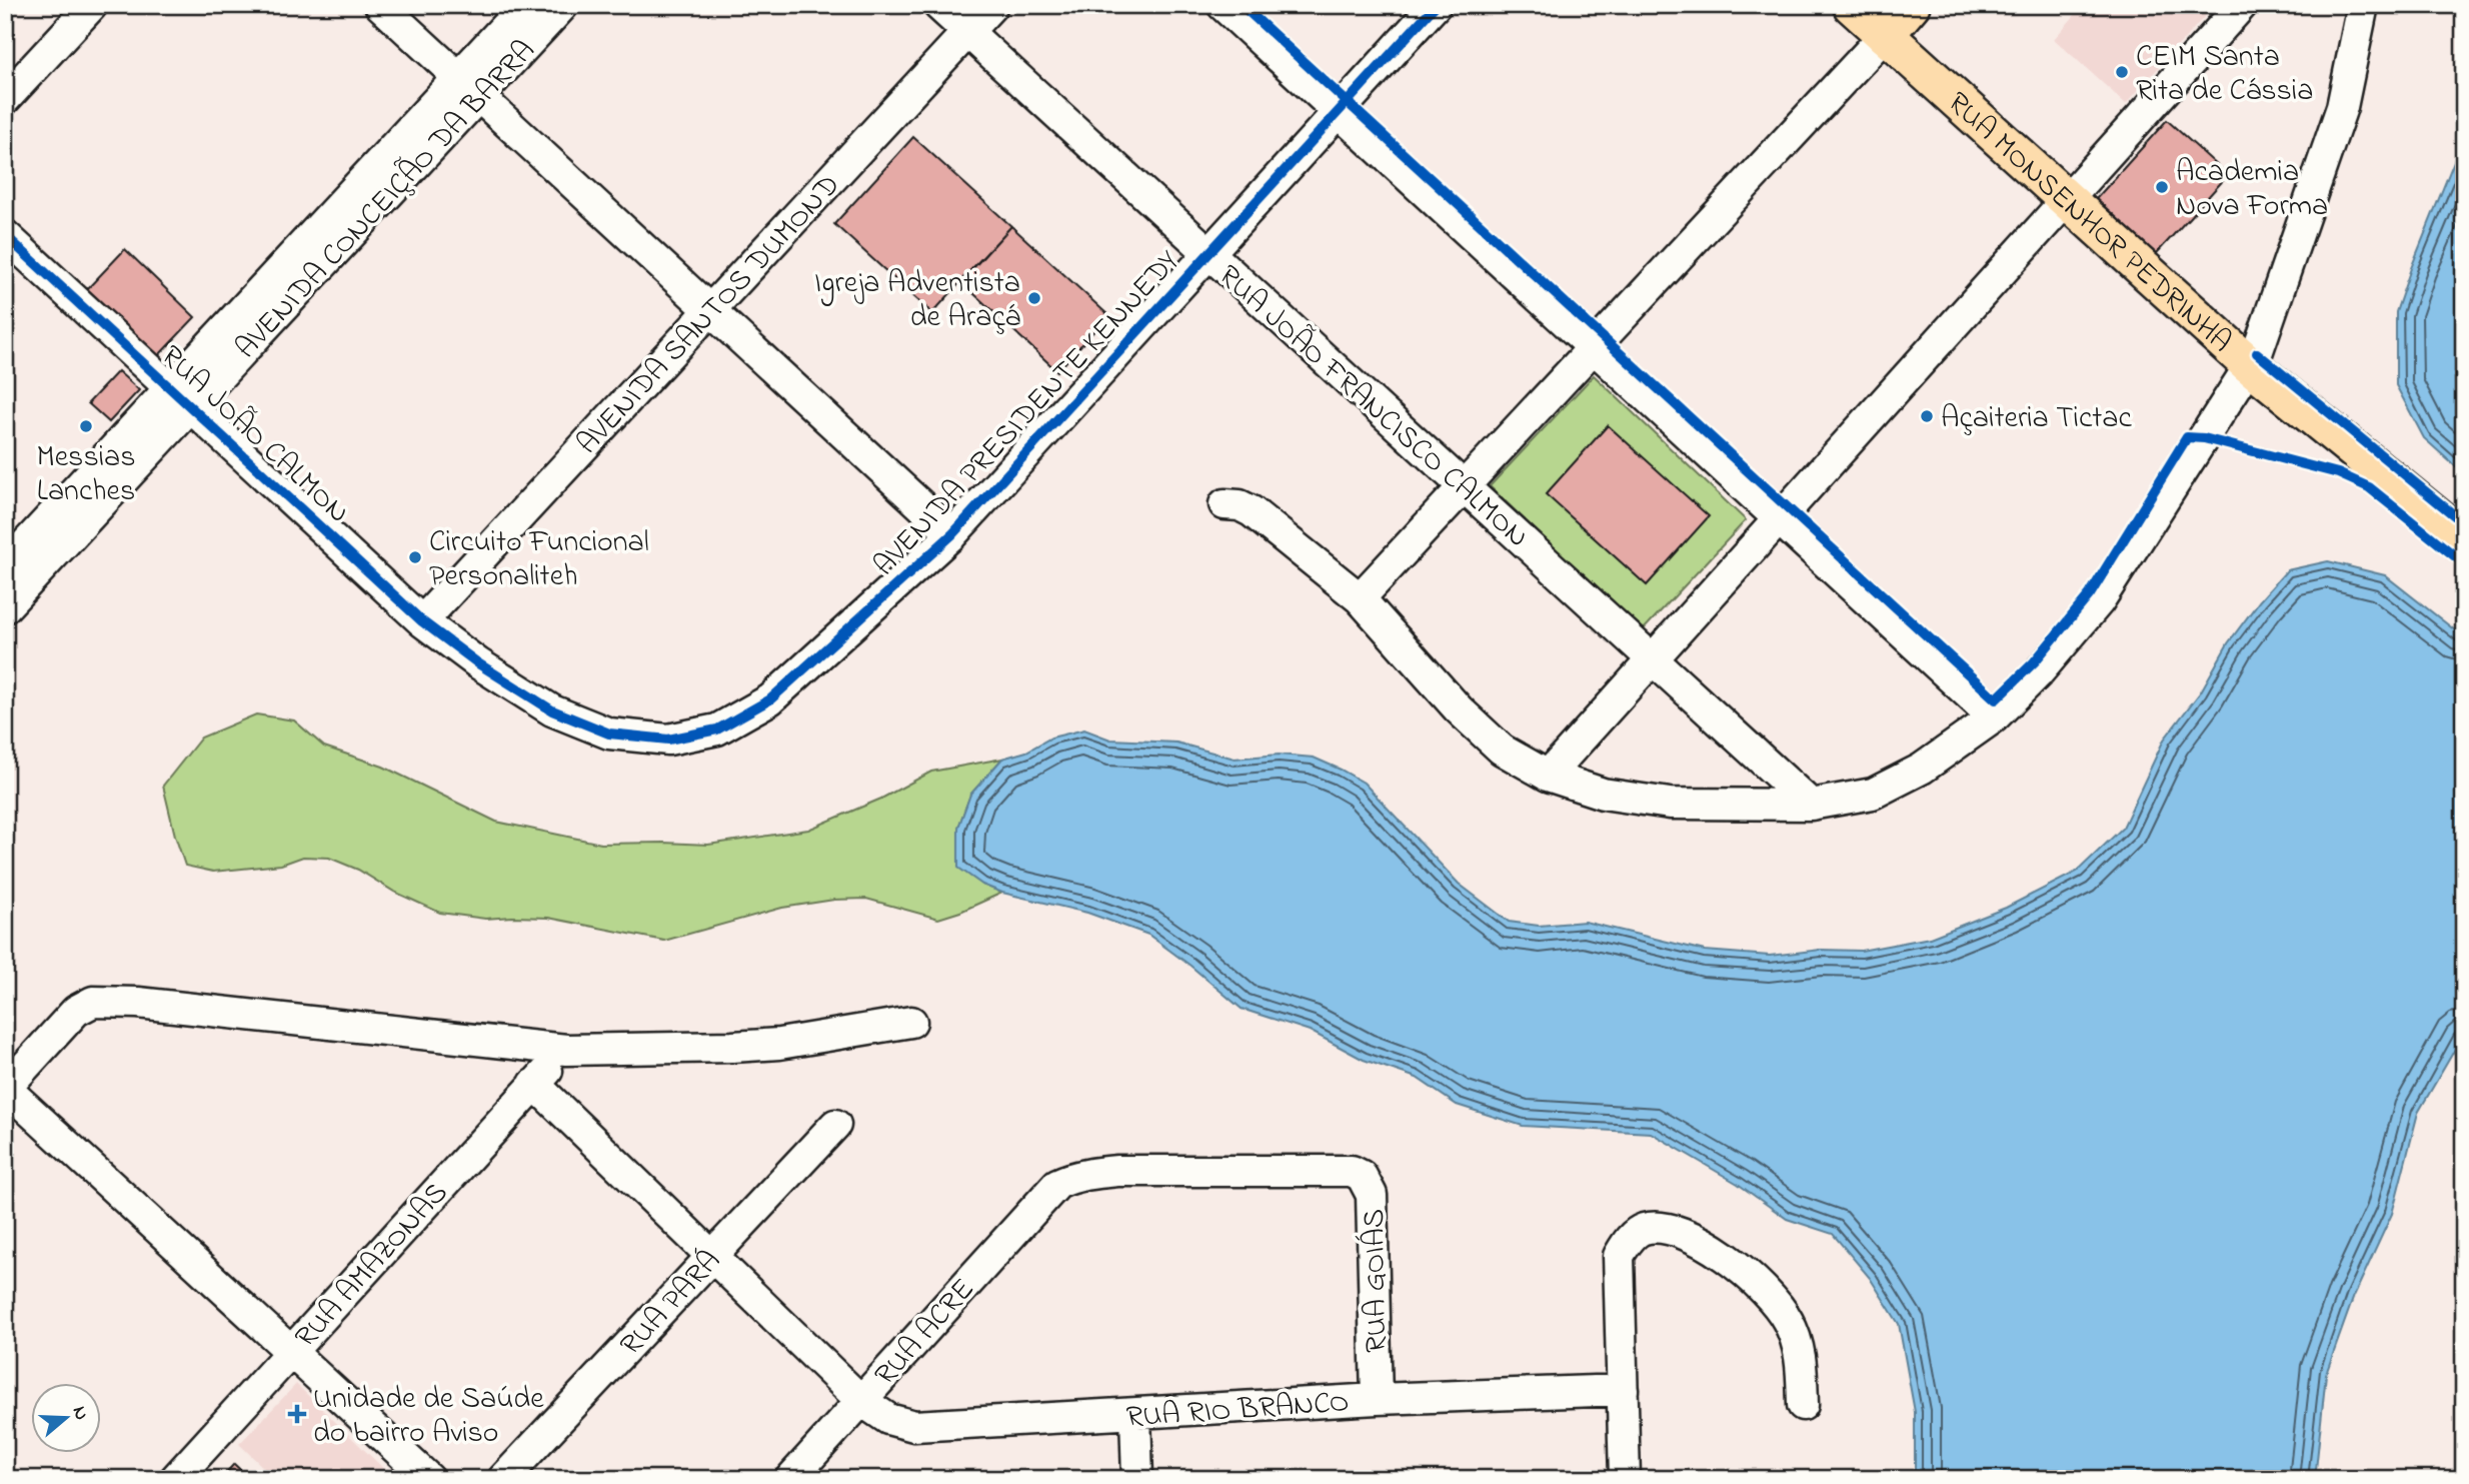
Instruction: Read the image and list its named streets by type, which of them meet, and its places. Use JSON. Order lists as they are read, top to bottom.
{
  "streets": {
    "main road": ["RUA MONSENHOR PEDRINHA"],
    "street": [
      "AVENIDA CONCEIÇÃO DA BARRA",
      "AVENIDA SANTOS DUMOND",
      "RUA JOÃO FRANCISCO CALMON",
      "AVENIDA PRESIDENTE KENNEDY",
      "RUA JOÃO CALMON",
      "RUA AMAZONAS",
      "RUA GOIÁS",
      "RUA PARÁ",
      "RUA ACRE",
      "RUA RIO BRANCO"
    ]
  },
  "crossings": [
    ["AVENIDA CONCEIÇÃO DA BARRA", "RUA JOÃO CALMON"],
    ["AVENIDA SANTOS DUMOND", "RUA JOÃO FRANCISCO CALMON"],
    ["AVENIDA SANTOS DUMOND", "RUA JOÃO CALMON"],
    ["RUA JOÃO FRANCISCO CALMON", "AVENIDA PRESIDENTE KENNEDY"],
    ["AVENIDA PRESIDENTE KENNEDY", "RUA JOÃO CALMON"],
    ["RUA AMAZONAS", "RUA RIO BRANCO"],
    ["RUA GOIÁS", "RUA ACRE"],
    ["RUA GOIÁS", "RUA RIO BRANCO"],
    ["RUA PARÁ", "RUA RIO BRANCO"],
    ["RUA ACRE", "RUA RIO BRANCO"]
  ],
  "places": {
    "other": [
      "CEIM Santa Rita de Cássia",
      "Academia Nova Forma",
      "Igreja Adventista de Araçá",
      "Açaiteria Tictac",
      "Messias Lanches",
      "Circuito Funcional Personaliteh"
    ],
    "health": ["Unidade de Saúde do bairro Aviso"]
  },
  "north": "right"
}
